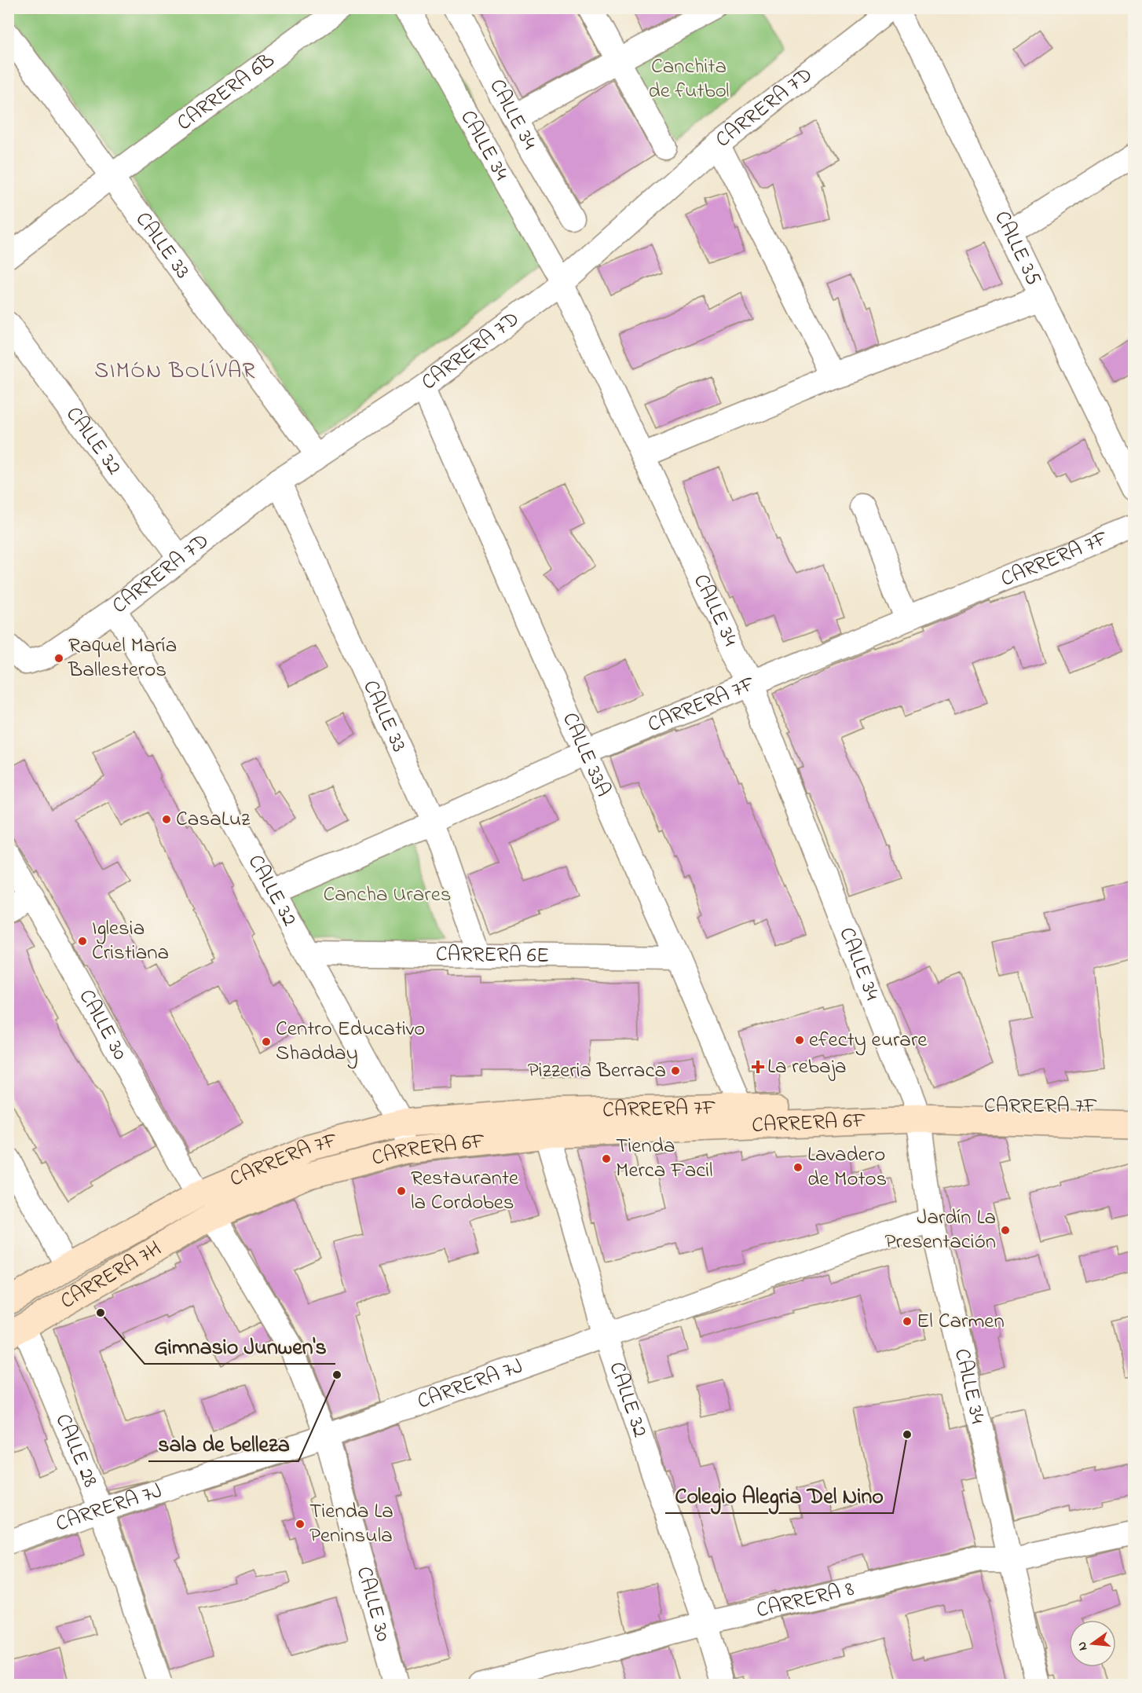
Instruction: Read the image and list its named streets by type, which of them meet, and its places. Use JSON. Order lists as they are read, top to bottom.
{
  "streets": {
    "street": [
      "CARRERA 6B",
      "CARRERA 7D",
      "CALLE 34",
      "CALLE 33",
      "CALLE 35",
      "CALLE 32",
      "CARRERA 7F",
      "CALLE 33A",
      "CARRERA 6E",
      "CALLE 30",
      "CARRERA 6F",
      "CARRERA 7H",
      "CARRERA 7J",
      "CALLE 28",
      "CARRERA 8"
    ]
  },
  "crossings": [
    ["CARRERA 6B", "CALLE 33"],
    ["CARRERA 7D", "CALLE 34"],
    ["CARRERA 7D", "CALLE 33"],
    ["CARRERA 7D", "CALLE 32"],
    ["CARRERA 7D", "CALLE 33A"],
    ["CALLE 34", "CARRERA 7F"],
    ["CALLE 34", "CARRERA 7J"],
    ["CALLE 34", "CARRERA 8"],
    ["CALLE 33", "CARRERA 7F"],
    ["CALLE 33", "CARRERA 6E"],
    ["CALLE 32", "CARRERA 7F"],
    ["CALLE 32", "CARRERA 6E"],
    ["CALLE 32", "CARRERA 6F"],
    ["CALLE 32", "CARRERA 7J"],
    ["CALLE 32", "CARRERA 8"],
    ["CARRERA 7F", "CALLE 33A"],
    ["CARRERA 7F", "CALLE 30"],
    ["CARRERA 7F", "CARRERA 6F"],
    ["CARRERA 7F", "CARRERA 7H"],
    ["CALLE 33A", "CARRERA 6E"],
    ["CALLE 30", "CARRERA 6F"],
    ["CALLE 30", "CARRERA 7H"],
    ["CALLE 30", "CARRERA 7J"],
    ["CARRERA 6F", "CARRERA 7H"],
    ["CARRERA 7H", "CALLE 28"],
    ["CARRERA 7J", "CALLE 28"]
  ],
  "districts": ["SIMÓN BOLÍVAR"],
  "parks": ["Canchita de futbol", "Cancha Urares"],
  "places": {
    "other": [
      "Raquel María Ballesteros",
      "CasaLuz",
      "Iglesia Cristiana",
      "efecty eurare",
      "Centro Educativo Shadday",
      "Pizzeria Berraca",
      "Tienda Merca Facil",
      "Lavadero de Motos",
      "Restaurante la Cordobes",
      "Jardín La Presentación",
      "Gimnasio Junwen's",
      "El Carmen",
      "sala de belleza",
      "Colegio Alegria Del Nino",
      "Tienda La Peninsula"
    ],
    "health": ["La rebaja"]
  },
  "north": "left"
}
